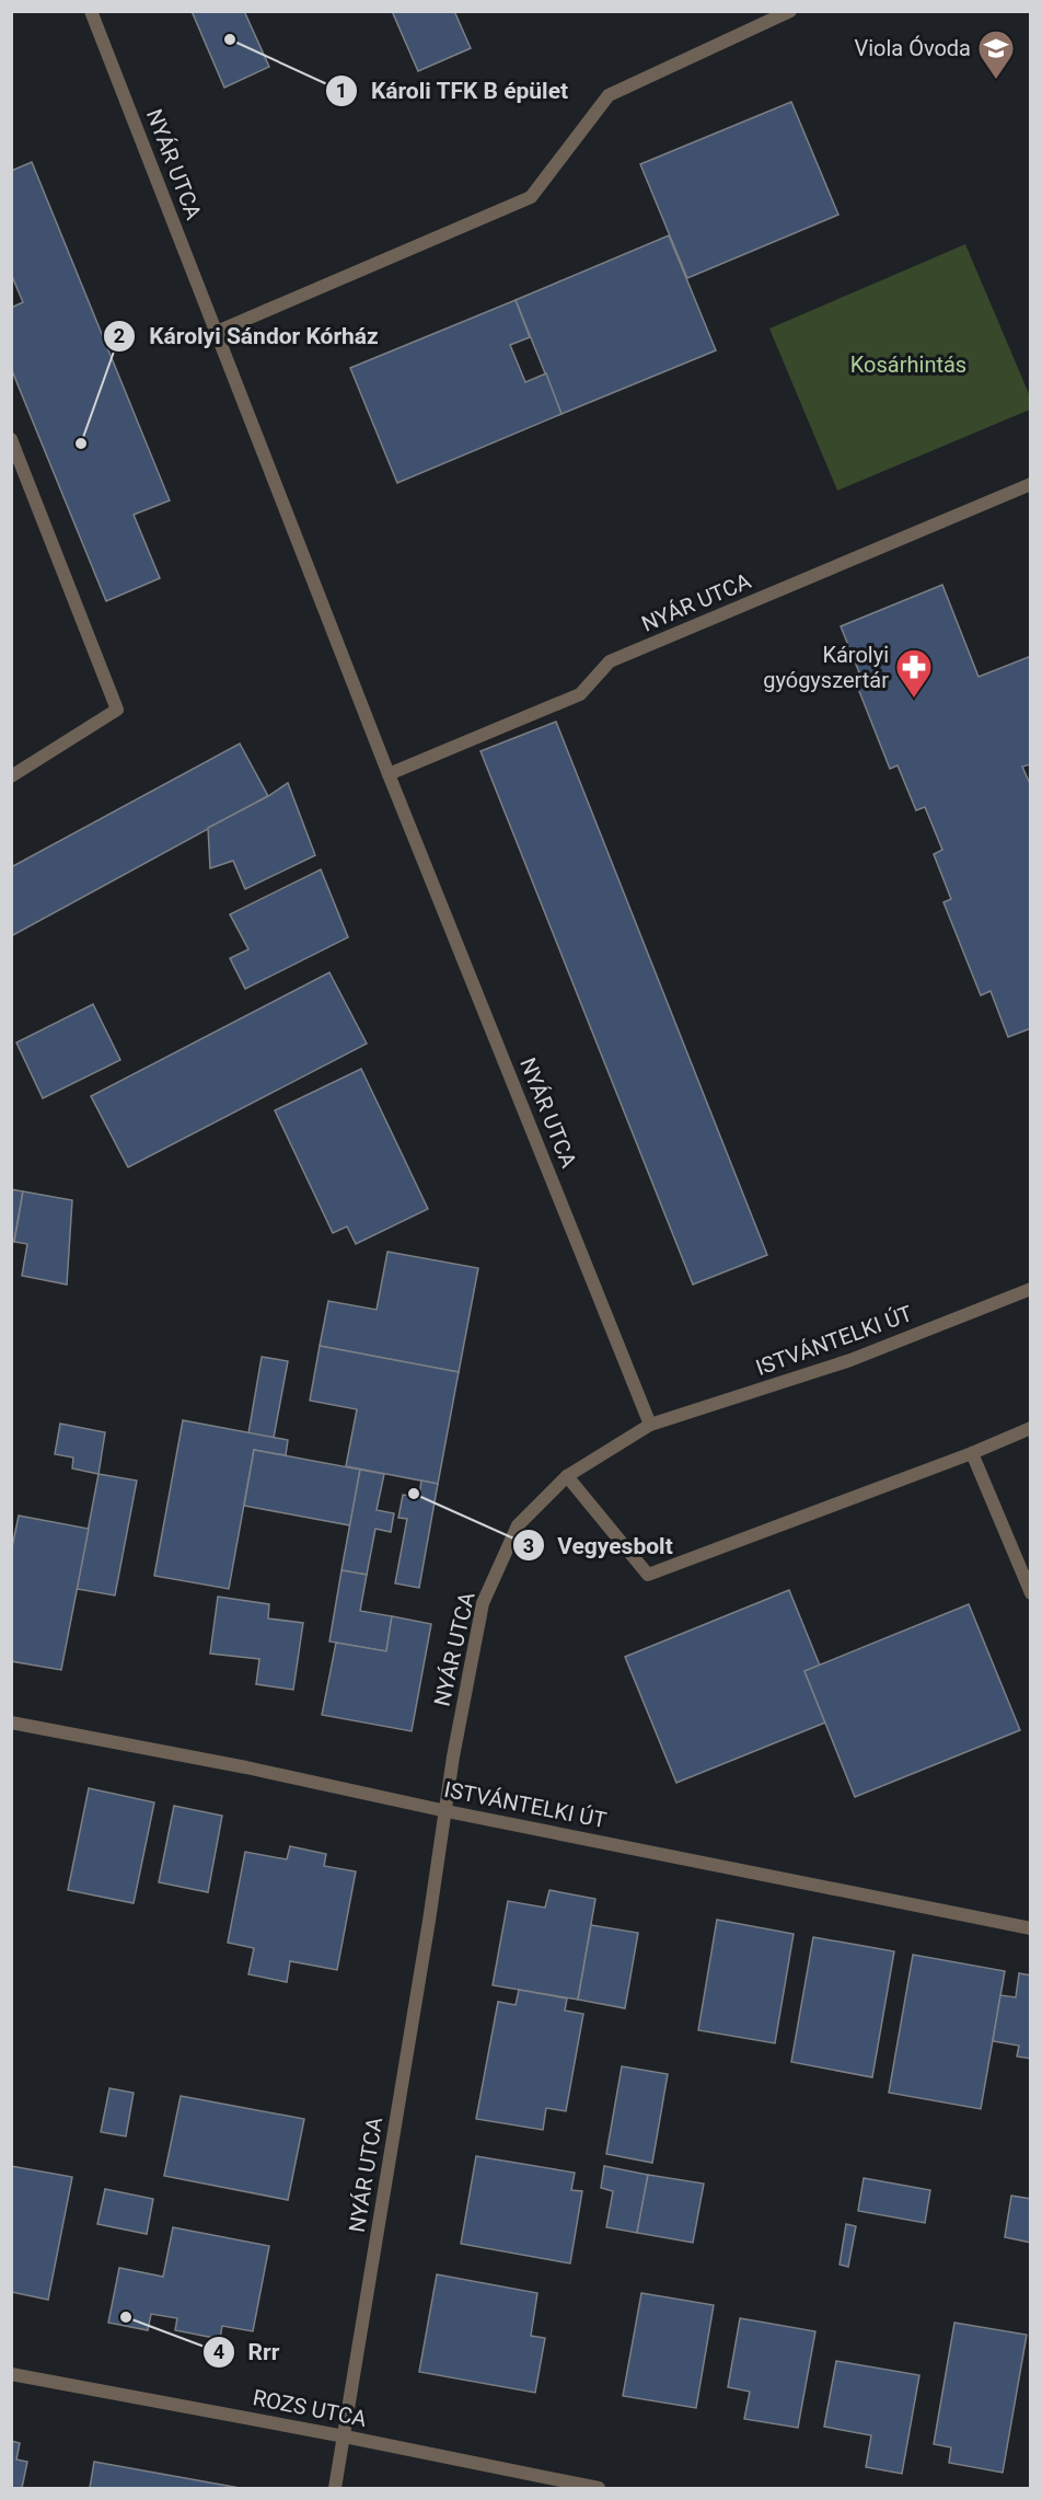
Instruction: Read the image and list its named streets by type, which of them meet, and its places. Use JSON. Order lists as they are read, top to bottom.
{
  "streets": {
    "street": ["NYÁR UTCA", "ISTVÁNTELKI ÚT", "ROZS UTCA"]
  },
  "crossings": [
    ["NYÁR UTCA", "ISTVÁNTELKI ÚT"],
    ["NYÁR UTCA", "ROZS UTCA"]
  ],
  "parks": ["Kosárhintás"],
  "places": {
    "other": [
      "Károli TFK B épület",
      "Károlyi Sándor Kórház",
      "Vegyesbolt",
      "Rrr"
    ],
    "school or university": ["Viola Óvoda"],
    "pharmacy": ["Károlyi gyógyszertár"]
  }
}
